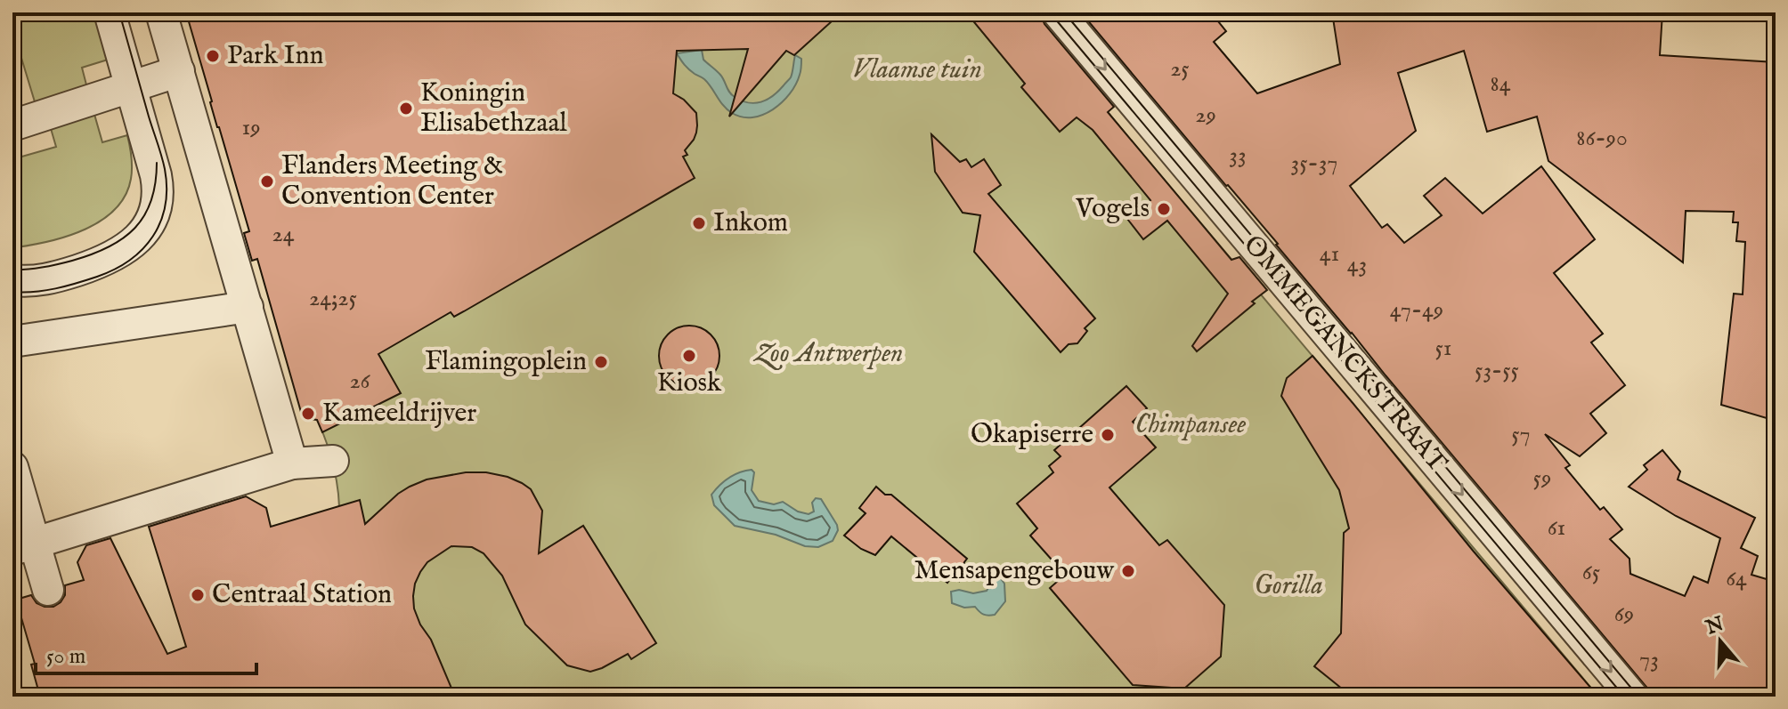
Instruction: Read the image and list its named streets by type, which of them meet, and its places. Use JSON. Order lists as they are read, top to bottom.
{
  "streets": {
    "street": ["OMMEGANCKSTRAAT"]
  },
  "one_way": ["OMMEGANCKSTRAAT"],
  "parks": [
    "Vlaamse tuin",
    "Zoo Antwerpen",
    "Chimpansee",
    "Gorilla"
  ],
  "places": [
    "Park Inn",
    "Koningin Elisabethzaal",
    "Flanders Meeting & Convention Center",
    "Vogels",
    "Inkom",
    "Kiosk",
    "Flamingoplein",
    "Kameeldrijver",
    "Okapiserre",
    "Mensapengebouw",
    "Centraal Station"
  ],
  "house_numbers": [
    "25",
    "84",
    "29",
    "19",
    "86-90",
    "33",
    "35-37",
    "24",
    "41",
    "43",
    "24;25",
    "47-49",
    "51",
    "53-55",
    "26",
    "57",
    "59",
    "61",
    "65",
    "64",
    "69",
    "73"
  ],
  "scale_bar": "50 m",
  "north": "top"
}
